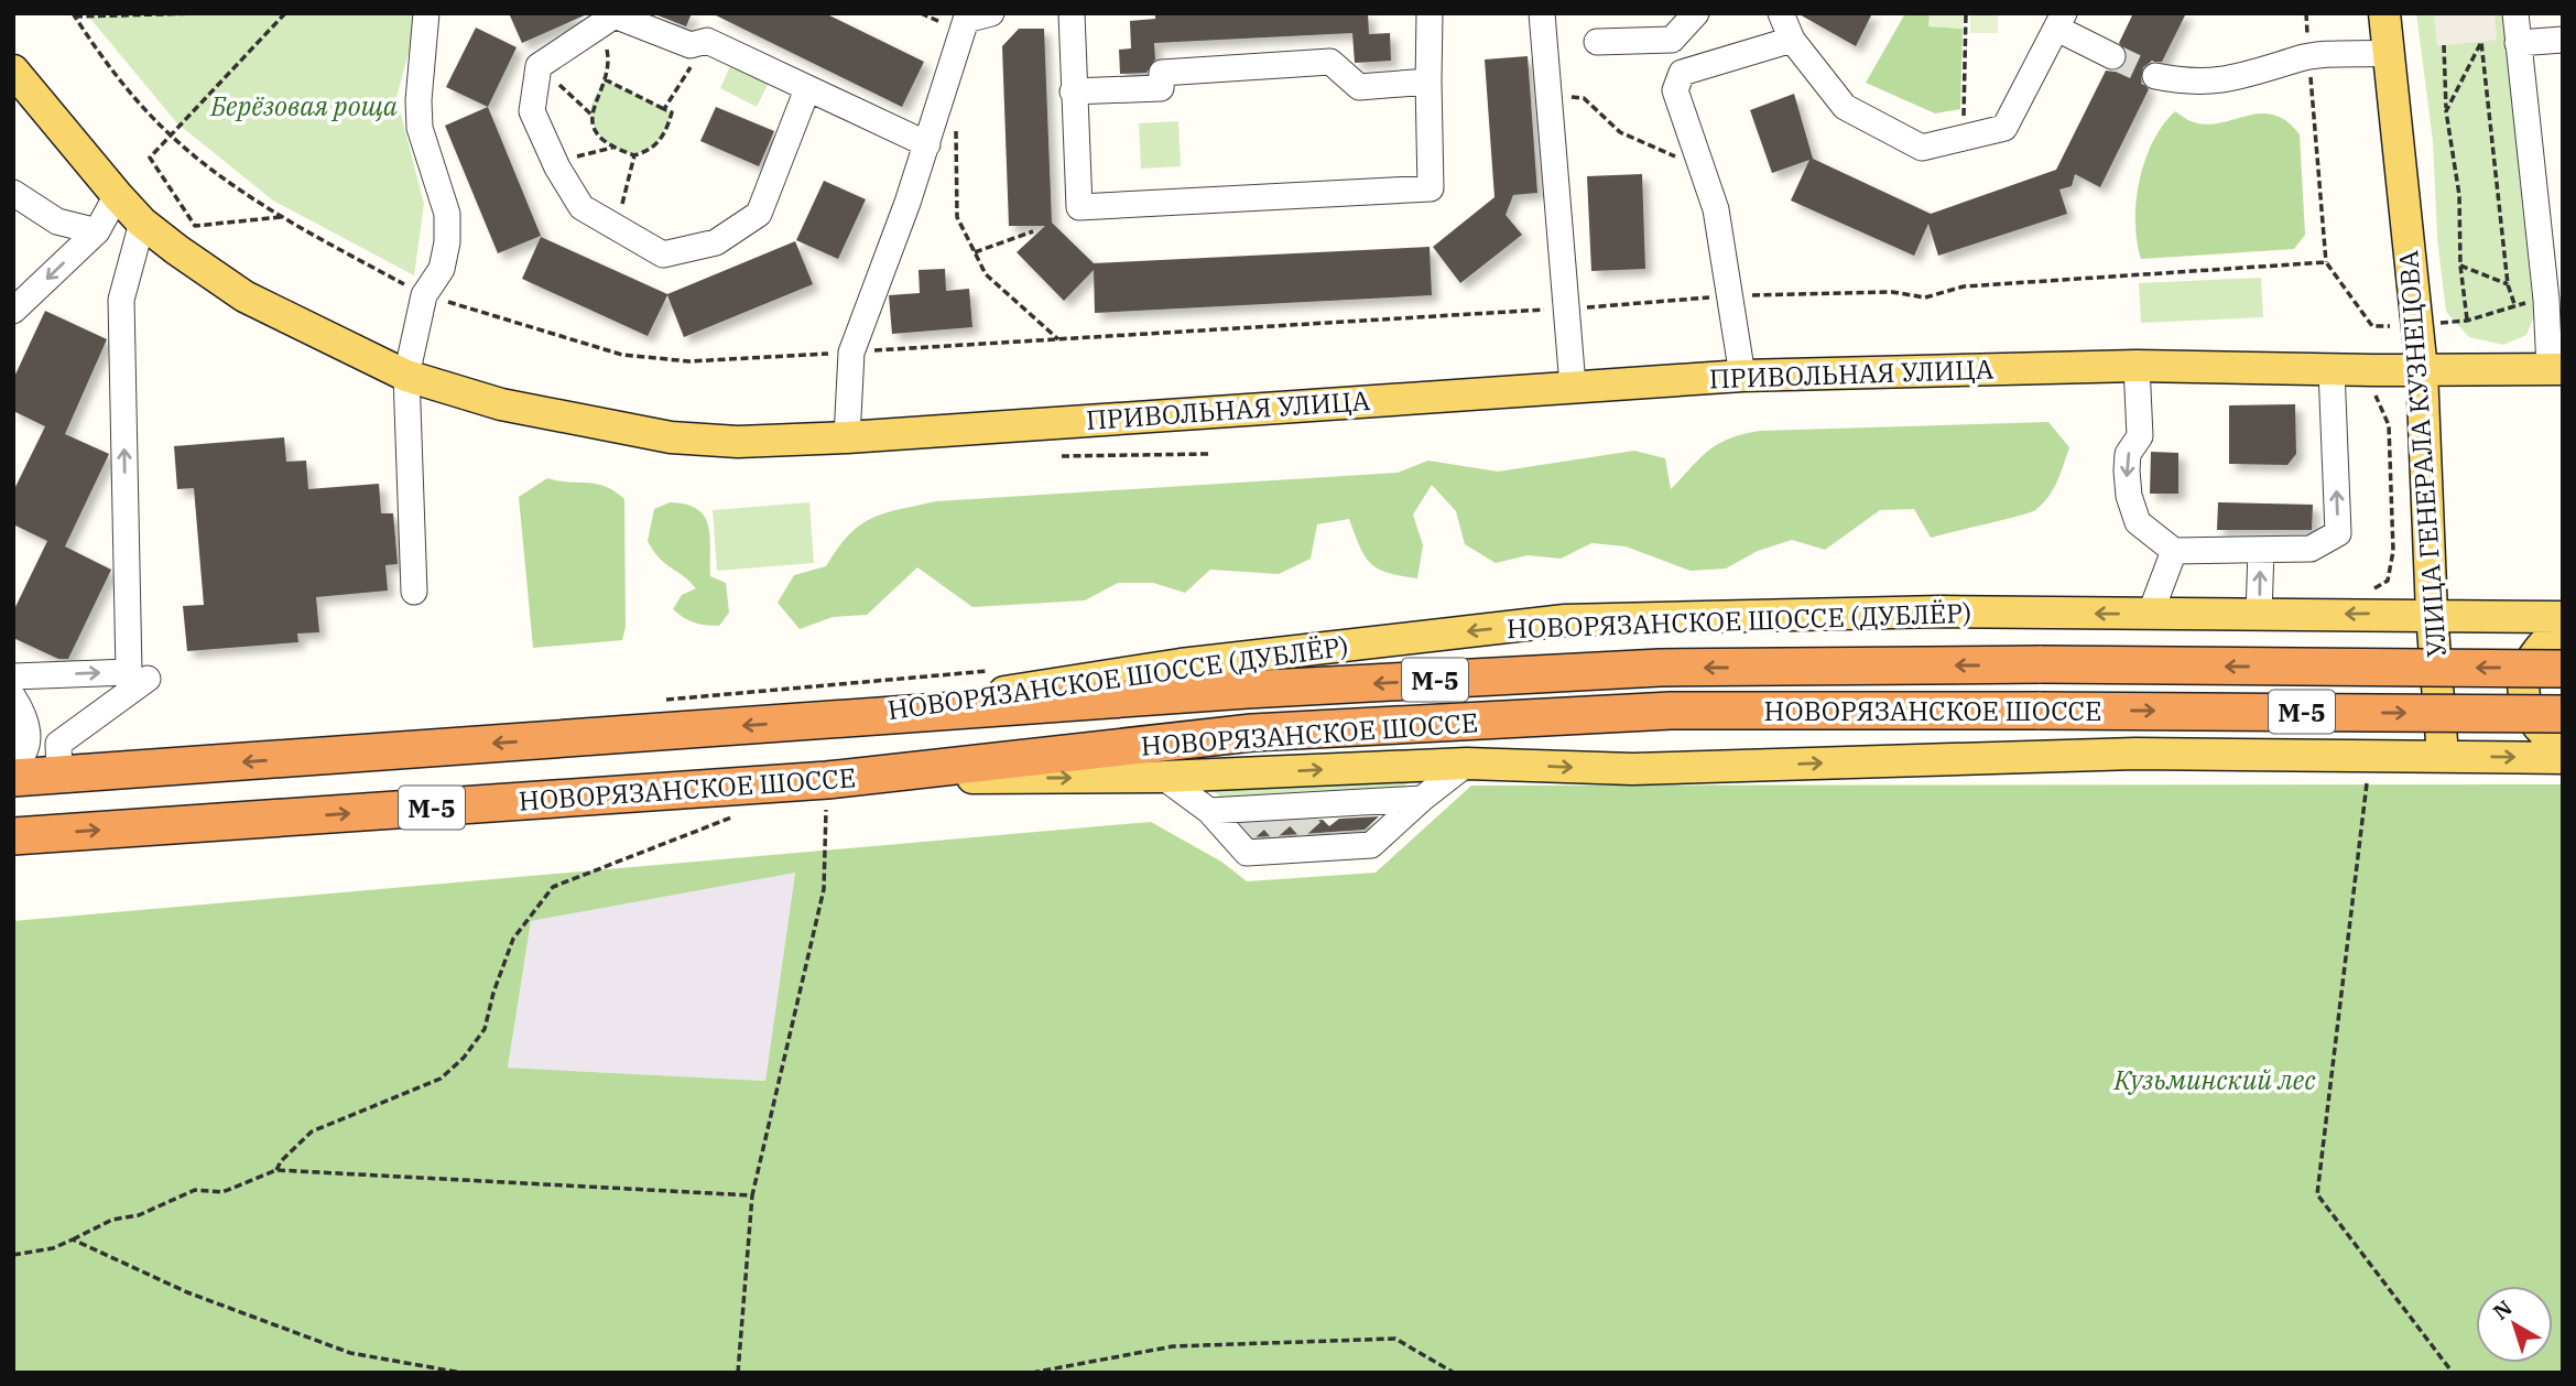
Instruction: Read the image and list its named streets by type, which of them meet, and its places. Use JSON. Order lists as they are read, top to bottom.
{
  "streets": {
    "highway": ["М-5", "НОВОРЯЗАНСКОЕ ШОССЕ"],
    "main road": ["ПРИВОЛЬНАЯ УЛИЦА", "УЛИЦА ГЕНЕРАЛА КУЗНЕЦОВА", "НОВОРЯЗАНСКОЕ ШОССЕ (ДУБЛЁР)"]
  },
  "crossings": [
    ["ПРИВОЛЬНАЯ УЛИЦА", "УЛИЦА ГЕНЕРАЛА КУЗНЕЦОВА"],
    ["УЛИЦА ГЕНЕРАЛА КУЗНЕЦОВА", "НОВОРЯЗАНСКОЕ ШОССЕ (ДУБЛЁР)"],
    ["НОВОРЯЗАНСКОЕ ШОССЕ (ДУБЛЁР)", "НОВОРЯЗАНСКОЕ ШОССЕ"]
  ],
  "parks": ["Берёзовая роща", "Кузьминский лес"],
  "north": "top left"
}
